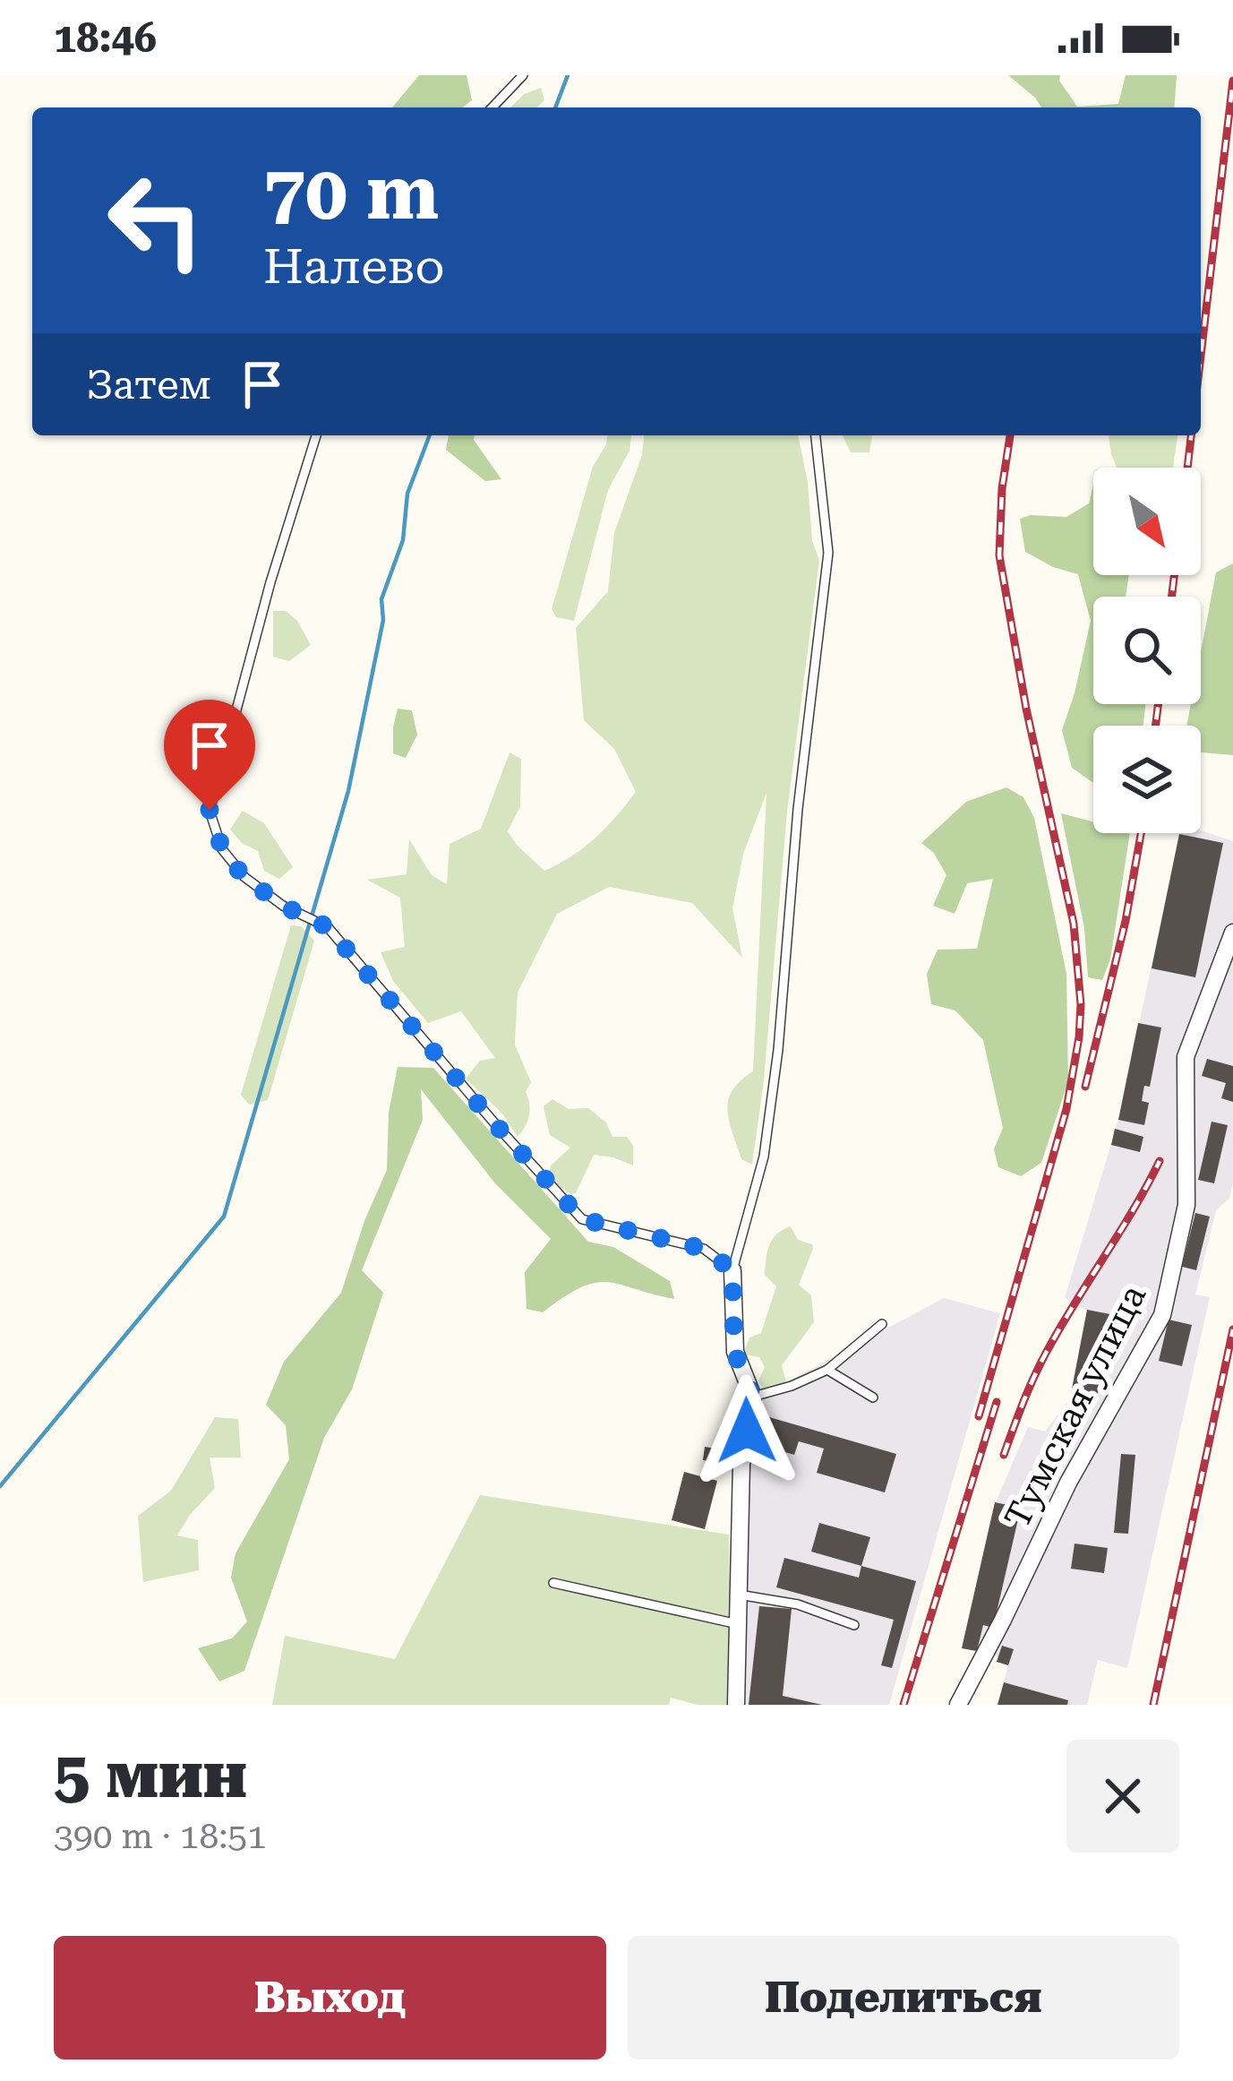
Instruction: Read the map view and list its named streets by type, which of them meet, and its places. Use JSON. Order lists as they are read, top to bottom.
{
  "streets": {
    "street": ["Тумская улица"]
  },
  "north": "bottom right",
  "page": {
    "status": "18:46",
    "turn": ["70 m", "Налево"],
    "then": "Затем",
    "heading": ["5 мин", "390 m · 18:51"],
    "buttons": ["Выход", "Поделиться"]
  }
}
